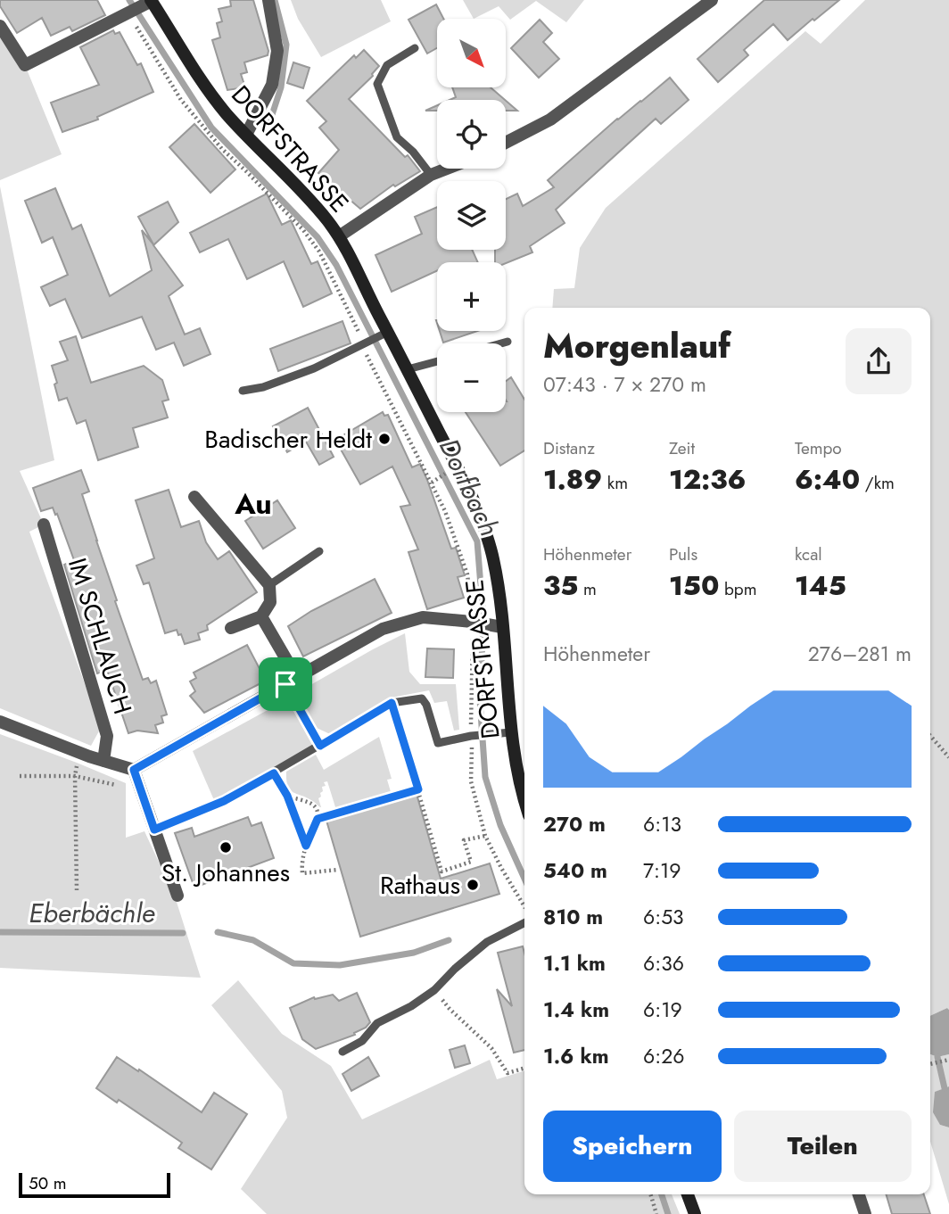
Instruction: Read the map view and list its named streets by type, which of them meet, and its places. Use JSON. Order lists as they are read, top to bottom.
{
  "streets": {
    "main road": ["DORFSTRASSE"],
    "street": ["IM SCHLAUCH"]
  },
  "districts": ["Au"],
  "water": ["Dorfbach", "Eberbächle"],
  "places": ["Badischer Heldt", "St. Johannes", "Rathaus"],
  "scale_bar": "50 m",
  "north": "bottom right",
  "page": {
    "map_buttons": ["+", "−"],
    "heading": ["Morgenlauf", "07:43 · 7 × 270 m"],
    "stats": [
      ["Distanz", "1.89 km"],
      ["Zeit", "12:36"],
      ["Tempo", "6:40 /km"],
      ["Höhenmeter", "35 m"],
      ["Puls", "150 bpm"],
      ["kcal", "145"]
    ],
    "chart": ["Höhenmeter", "276–281 m"],
    "list": [
      {
        "name": "270 m",
        "note": "6:13"
      },
      {
        "name": "540 m",
        "note": "7:19"
      },
      {
        "name": "810 m",
        "note": "6:53"
      },
      {
        "name": "1.1 km",
        "note": "6:36"
      },
      {
        "name": "1.4 km",
        "note": "6:19"
      },
      {
        "name": "1.6 km",
        "note": "6:26"
      }
    ],
    "buttons": ["Speichern", "Teilen"],
    "scale": "50 m"
  }
}
